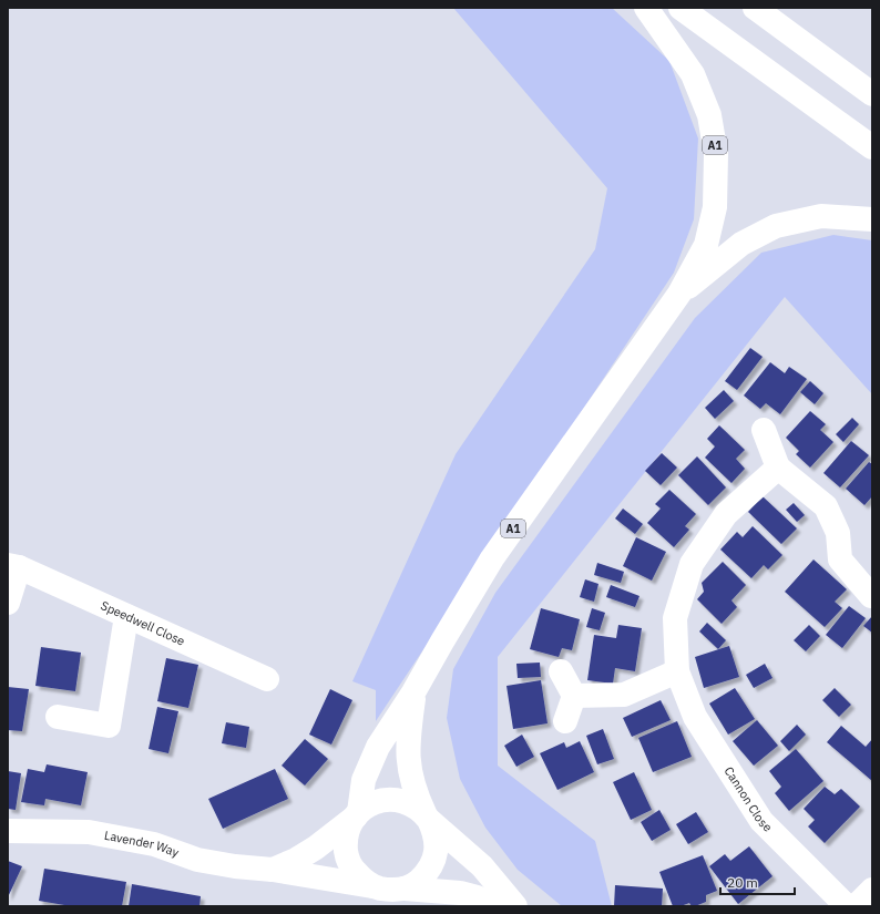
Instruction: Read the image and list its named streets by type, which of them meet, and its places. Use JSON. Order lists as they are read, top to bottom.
{
  "streets": {
    "main road": [
      "A1",
      "Speedwell Close",
      "Cannon Close",
      "Lavender Way"
    ]
  },
  "crossings": [
    ["A1", "Lavender Way"]
  ],
  "scale_bar": "20 m"
}
